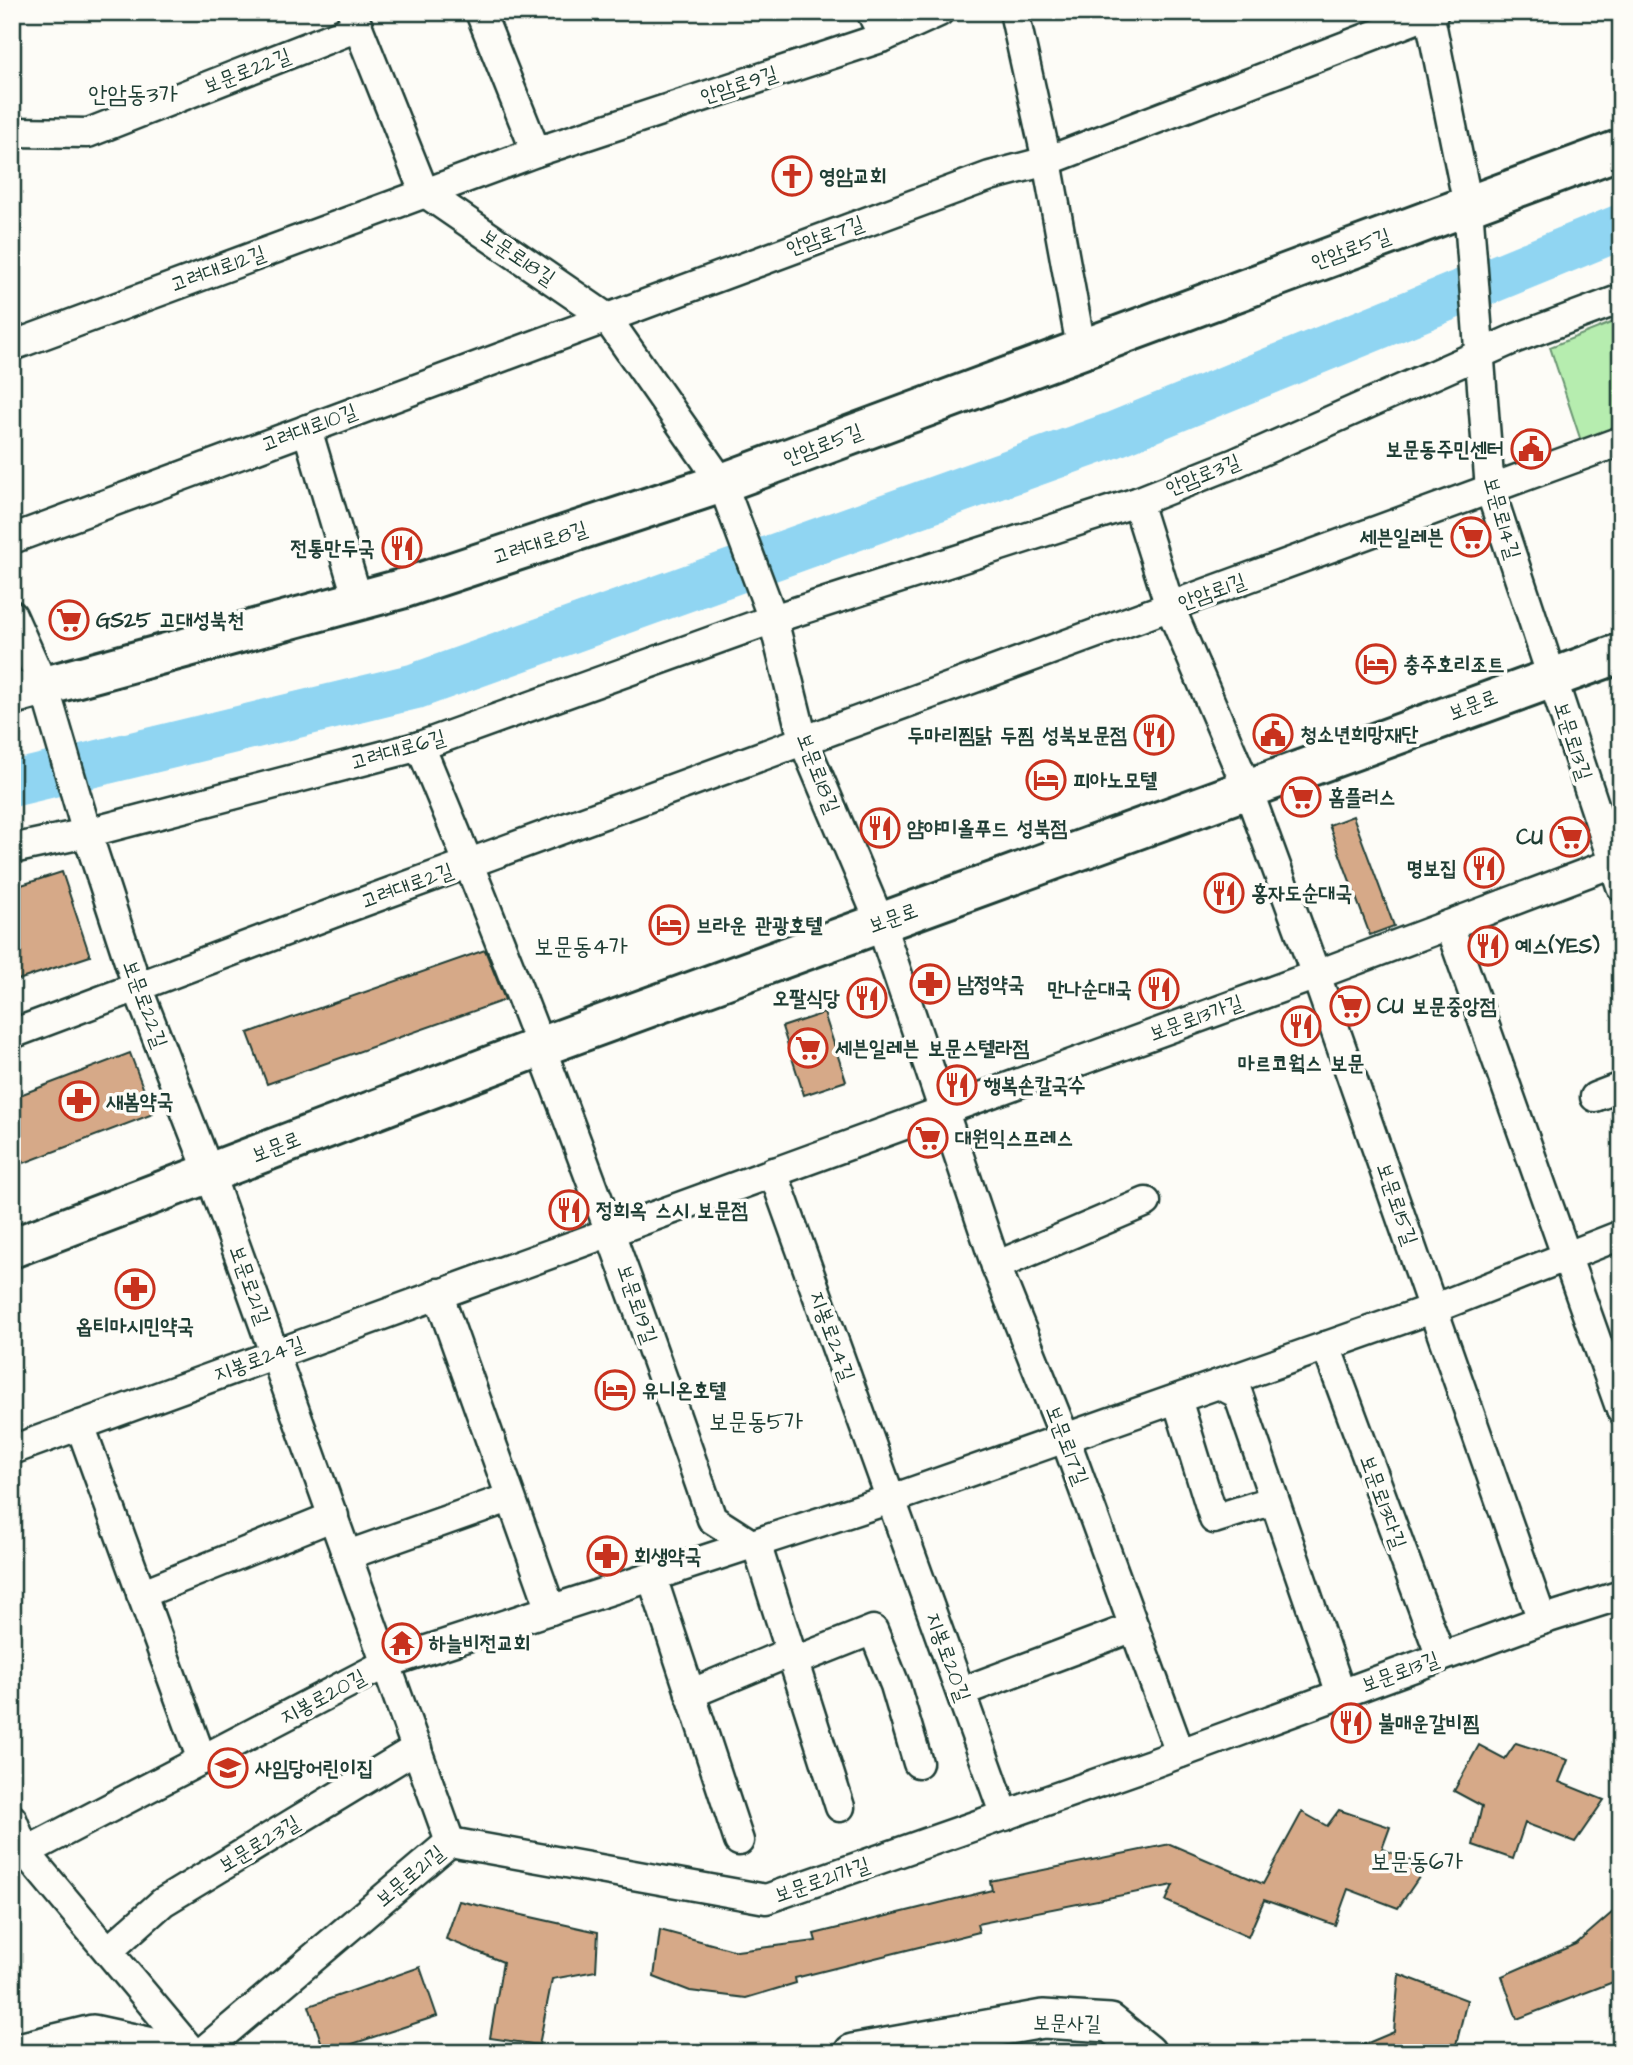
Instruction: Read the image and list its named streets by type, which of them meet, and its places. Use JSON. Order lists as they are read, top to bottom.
{
  "streets": {
    "main road": ["안암로5길", "고려대로8길", "보문로"],
    "street": [
      "보문로22길",
      "안암로9길",
      "안암로7길",
      "보문로18길",
      "고려대로12길",
      "고려대로10길",
      "안암로3길",
      "보문로14길",
      "안암로1길",
      "보문로13길",
      "고려대로6길",
      "고려대로2길",
      "보문로13가길",
      "보문로15길",
      "보문로21길",
      "보문로19길",
      "지봉로24길",
      "보문로17길",
      "보문로13다길",
      "지봉로20길",
      "보문로23길",
      "보문로21가길",
      "보문사길"
    ]
  },
  "crossings": [
    ["보문로22길", "고려대로8길"],
    ["보문로22길", "보문로"],
    ["보문로22길", "고려대로6길"],
    ["보문로22길", "고려대로2길"],
    ["보문로22길", "보문로21길"],
    ["안암로9길", "보문로18길"],
    ["안암로9길", "고려대로12길"],
    ["안암로7길", "보문로18길"],
    ["안암로7길", "고려대로10길"],
    ["안암로5길", "보문로18길"],
    ["안암로5길", "보문로14길"],
    ["안암로5길", "고려대로8길"],
    ["보문로18길", "고려대로12길"],
    ["보문로18길", "고려대로10길"],
    ["보문로18길", "안암로3길"],
    ["보문로18길", "고려대로8길"],
    ["보문로18길", "안암로1길"],
    ["보문로18길", "보문로"],
    ["보문로18길", "고려대로6길"],
    ["보문로18길", "고려대로2길"],
    ["보문로18길", "보문로17길"],
    ["안암로3길", "보문로14길"],
    ["안암로3길", "고려대로6길"],
    ["보문로14길", "안암로1길"],
    ["보문로14길", "보문로"],
    ["보문로14길", "보문로13길"],
    ["안암로1길", "고려대로2길"],
    ["보문로", "보문로13길"],
    ["보문로", "보문로15길"],
    ["보문로", "보문로21길"],
    ["보문로", "보문로19길"],
    ["보문로", "보문로17길"],
    ["보문로13길", "보문로13가길"],
    ["보문로13길", "보문로15길"],
    ["보문로13길", "보문로17길"],
    ["보문로13길", "보문로13다길"],
    ["보문로13길", "보문로21가길"],
    ["보문로13가길", "보문로15길"],
    ["보문로13가길", "지봉로24길"],
    ["보문로13가길", "보문로17길"],
    ["보문로21길", "지봉로24길"],
    ["보문로21길", "지봉로20길"],
    ["보문로21길", "보문로23길"],
    ["보문로21길", "보문로21가길"],
    ["보문로19길", "지봉로24길"],
    ["보문로19길", "지봉로20길"],
    ["지봉로24길", "보문로17길"],
    ["지봉로24길", "지봉로20길"],
    ["보문로17길", "지봉로20길"],
    ["보문로17길", "보문로21가길"],
    ["지봉로20길", "보문로21가길"]
  ],
  "districts": [
    "안암동3가",
    "보문동4가",
    "보문동5가",
    "보문동6가"
  ],
  "places": {
    "church": ["영암교회"],
    "public building": ["보문동주민센터", "청소년희망재단"],
    "supermarket": [
      "세븐일레븐",
      "GS25 고대성북천",
      "홈플러스",
      "CU",
      "CU 보문중앙점",
      "세븐일레븐 보문스텔라점",
      "대원익스프레스"
    ],
    "restaurant": [
      "전통만두국",
      "두마리찜닭 두찜 성북보문점",
      "얌야미올푸드 성북점",
      "명보집",
      "홍자도순대국",
      "예스(YES)",
      "만나순대국",
      "오팔식당",
      "마르코웤스 보문",
      "행복손칼국수",
      "정희옥 스시 보문점",
      "불매운갈비찜"
    ],
    "hotel": [
      "충주호리조트",
      "피아노모텔",
      "브라운 관광호텔",
      "유니온호텔"
    ],
    "pharmacy": [
      "남정약국",
      "새봄약국",
      "옵티마시민약국",
      "회생약국"
    ],
    "temple": ["하늘비전교회"],
    "school or university": ["사임당어린이집"]
  }
}
